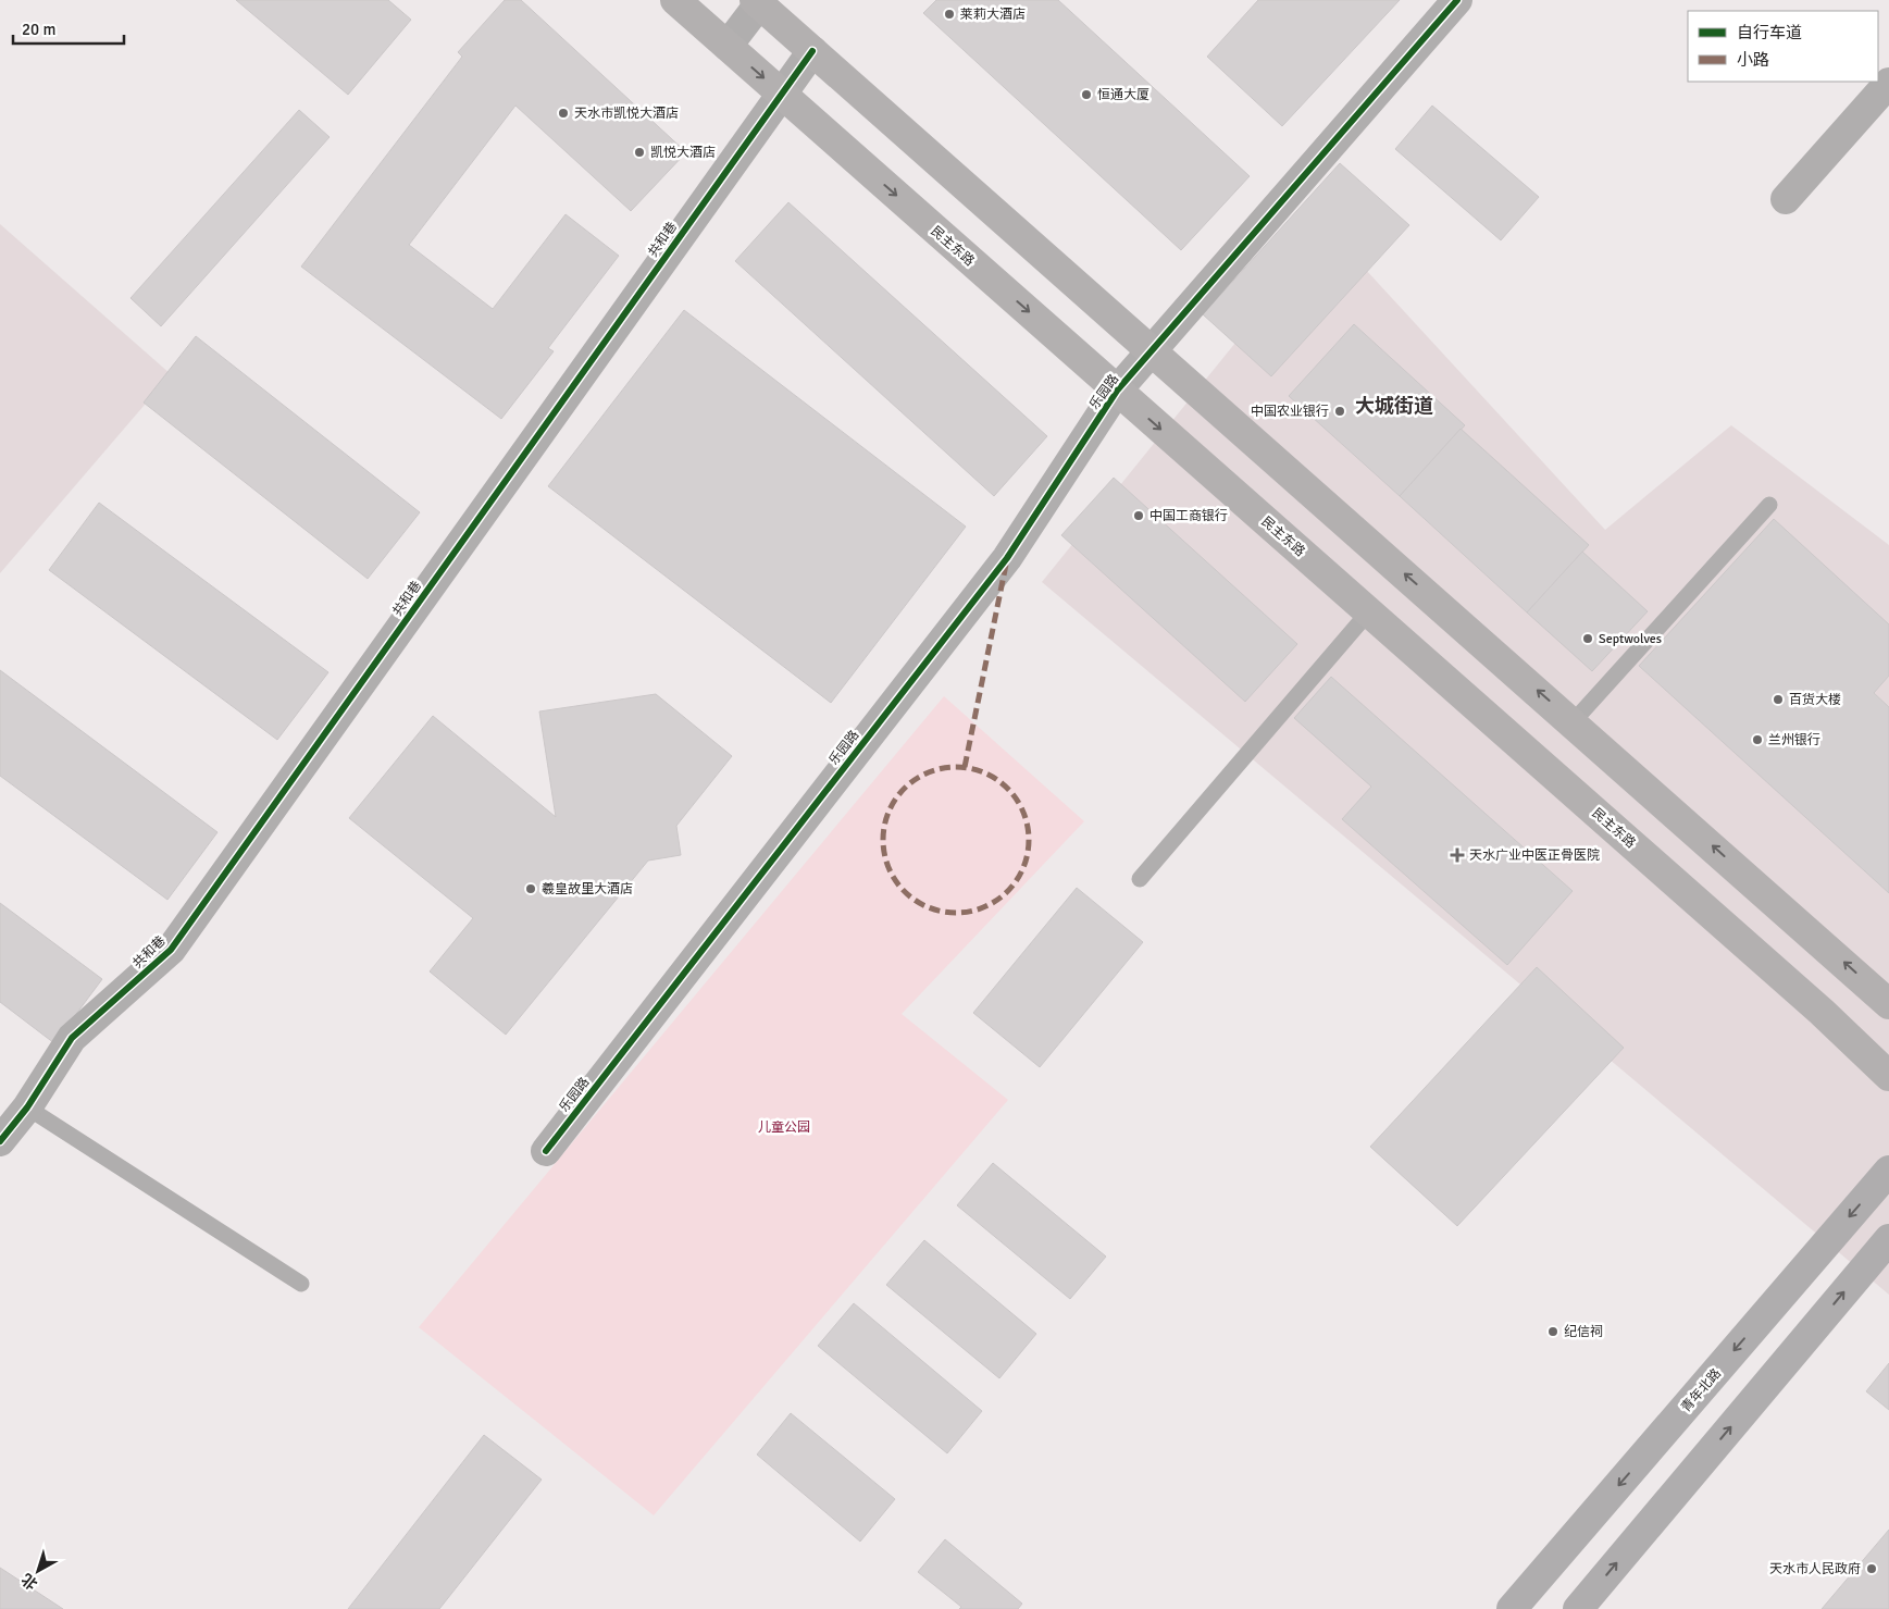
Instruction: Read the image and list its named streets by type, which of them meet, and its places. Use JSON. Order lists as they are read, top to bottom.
{
  "streets": {
    "main road": ["民主东路", "青年北路"],
    "street": ["共和巷", "乐园路"]
  },
  "crossings": [
    ["共和巷", "民主东路"],
    ["民主东路", "乐园路"]
  ],
  "districts": ["大城街道"],
  "parks": ["儿童公园"],
  "places": {
    "other": [
      "莱莉大酒店",
      "恒通大厦",
      "天水市凯悦大酒店",
      "凯悦大酒店",
      "中国农业银行",
      "中国工商银行",
      "Septwolves",
      "百货大楼",
      "兰州银行",
      "羲皇故里大酒店",
      "纪信祠",
      "天水市人民政府"
    ],
    "health": ["天水广业中医正骨医院"]
  },
  "legend": ["自行车道", "小路"],
  "scale_bar": "20 m",
  "north": "bottom left"
}
